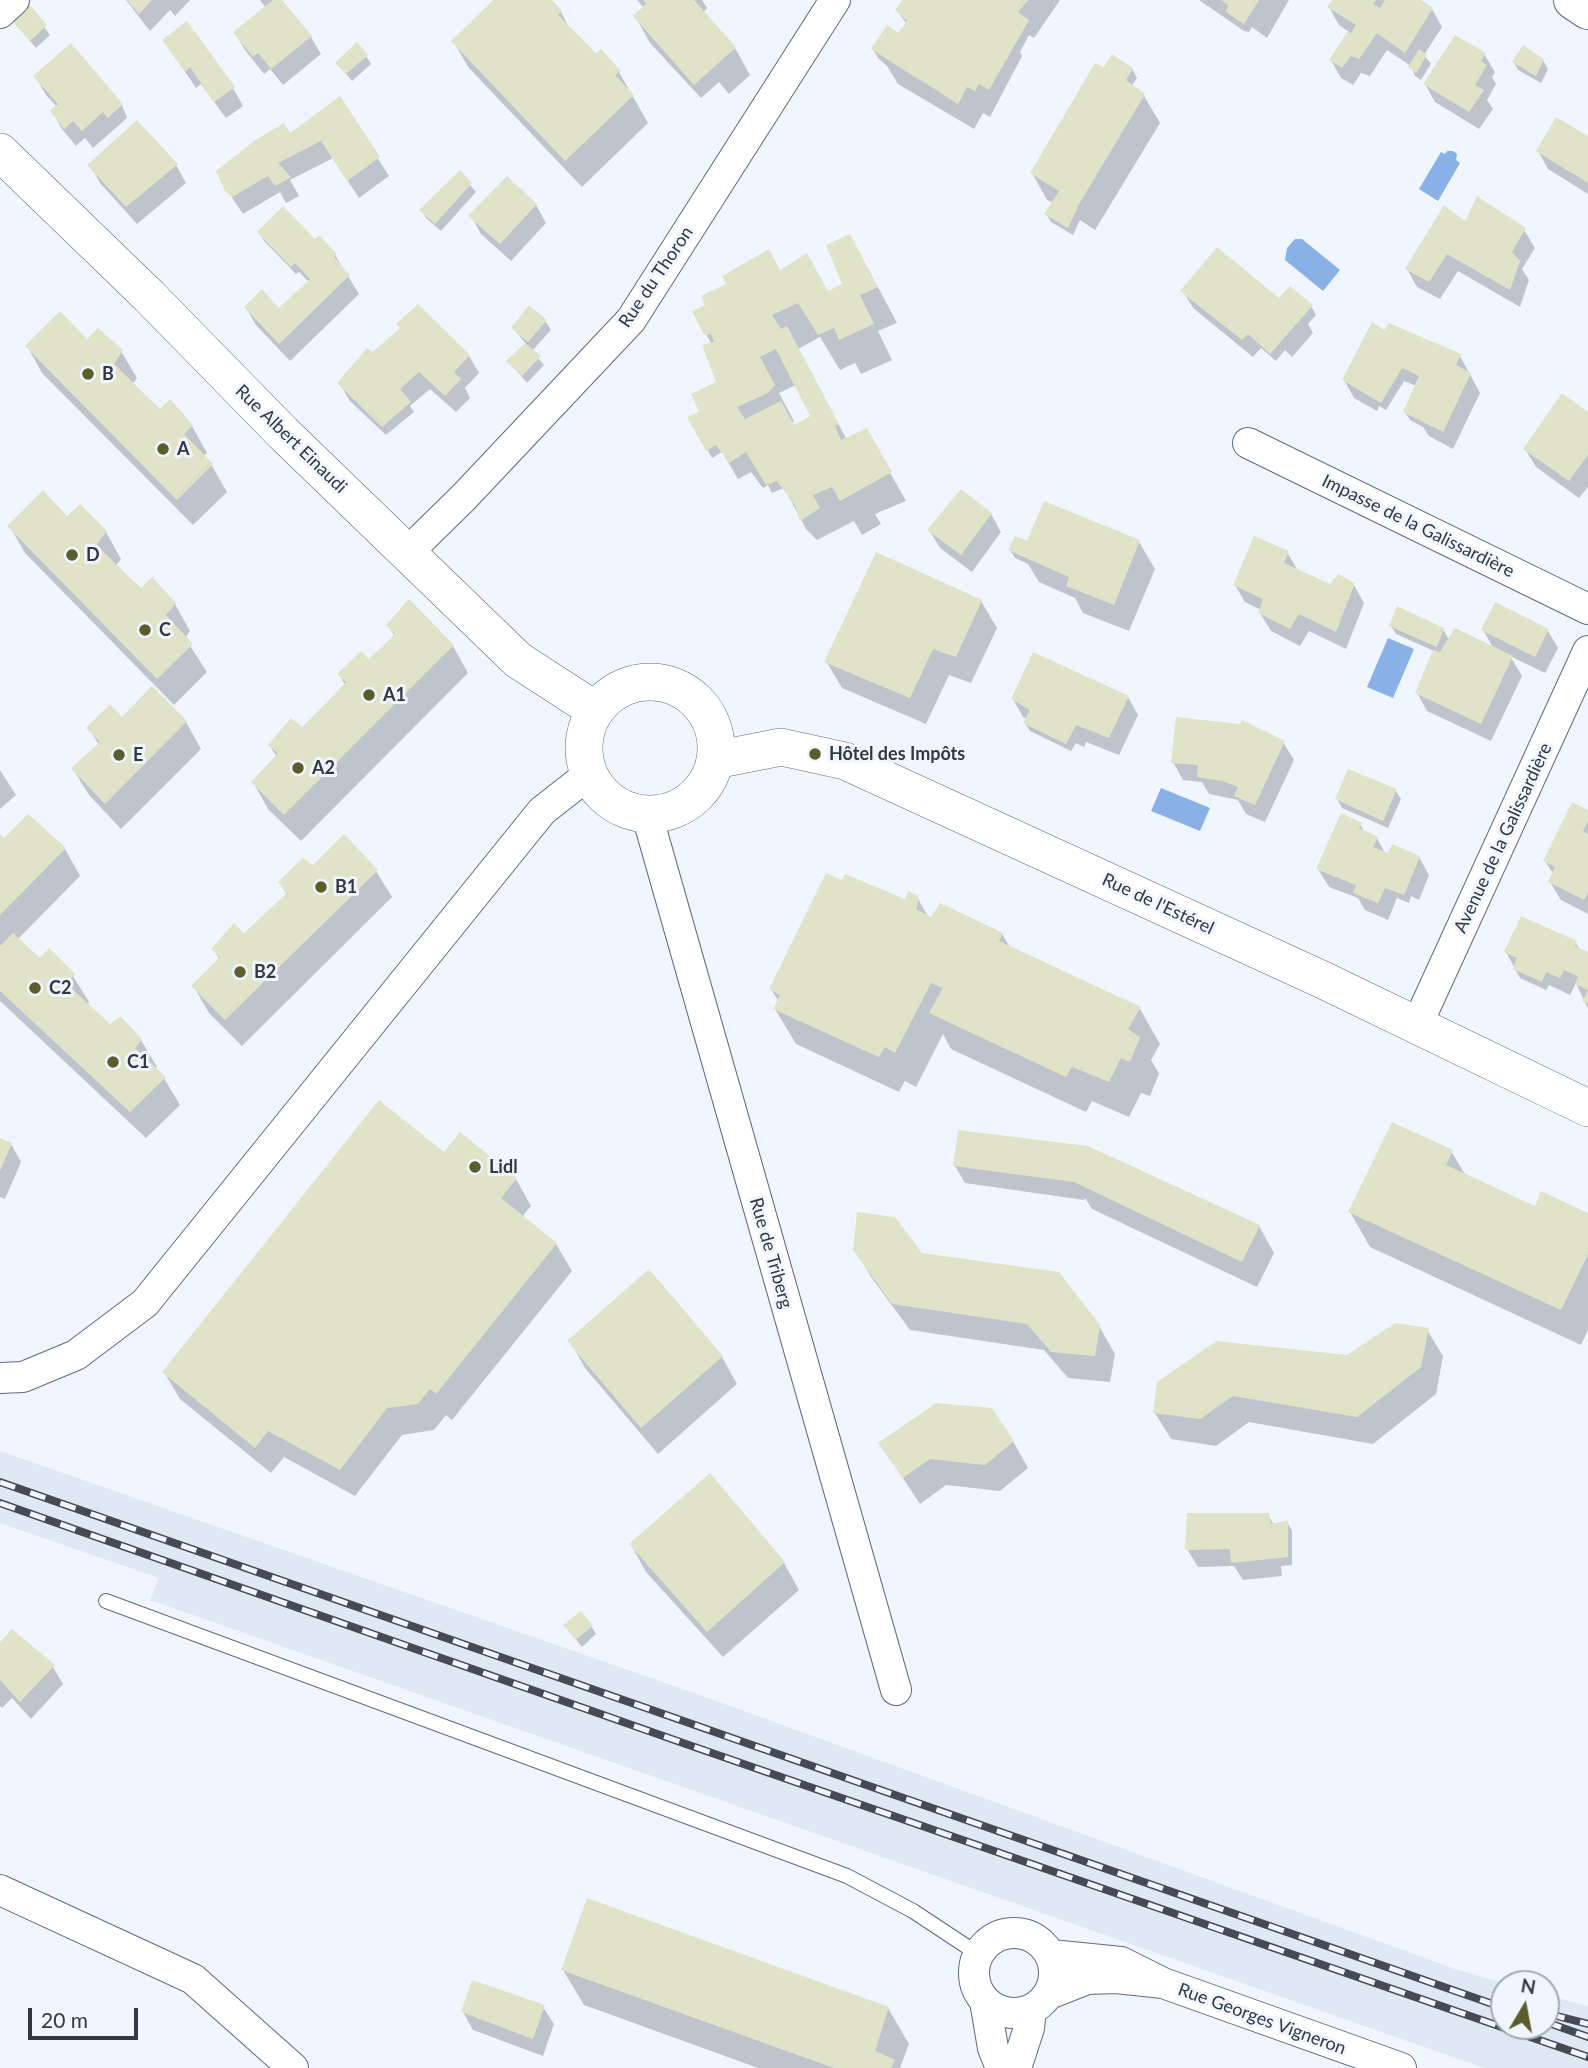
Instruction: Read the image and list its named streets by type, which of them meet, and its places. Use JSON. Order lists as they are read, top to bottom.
{
  "streets": {
    "street": [
      "Rue du Thoron",
      "Rue Albert Einaudi",
      "Impasse de la Galissardière",
      "Avenue de la Galissardière",
      "Rue de l'Estérel",
      "Rue de Triberg",
      "Rue Georges Vigneron"
    ]
  },
  "crossings": [
    ["Rue du Thoron", "Rue Albert Einaudi"],
    ["Rue Albert Einaudi", "Rue de l'Estérel"],
    ["Rue Albert Einaudi", "Rue de Triberg"],
    ["Avenue de la Galissardière", "Rue de l'Estérel"],
    ["Rue de l'Estérel", "Rue de Triberg"]
  ],
  "places": [
    "B",
    "A",
    "D",
    "C",
    "A1",
    "Hôtel des Impôts",
    "E",
    "A2",
    "B1",
    "B2",
    "C2",
    "C1",
    "Lidl"
  ],
  "scale_bar": "20 m",
  "north": "top"
}
